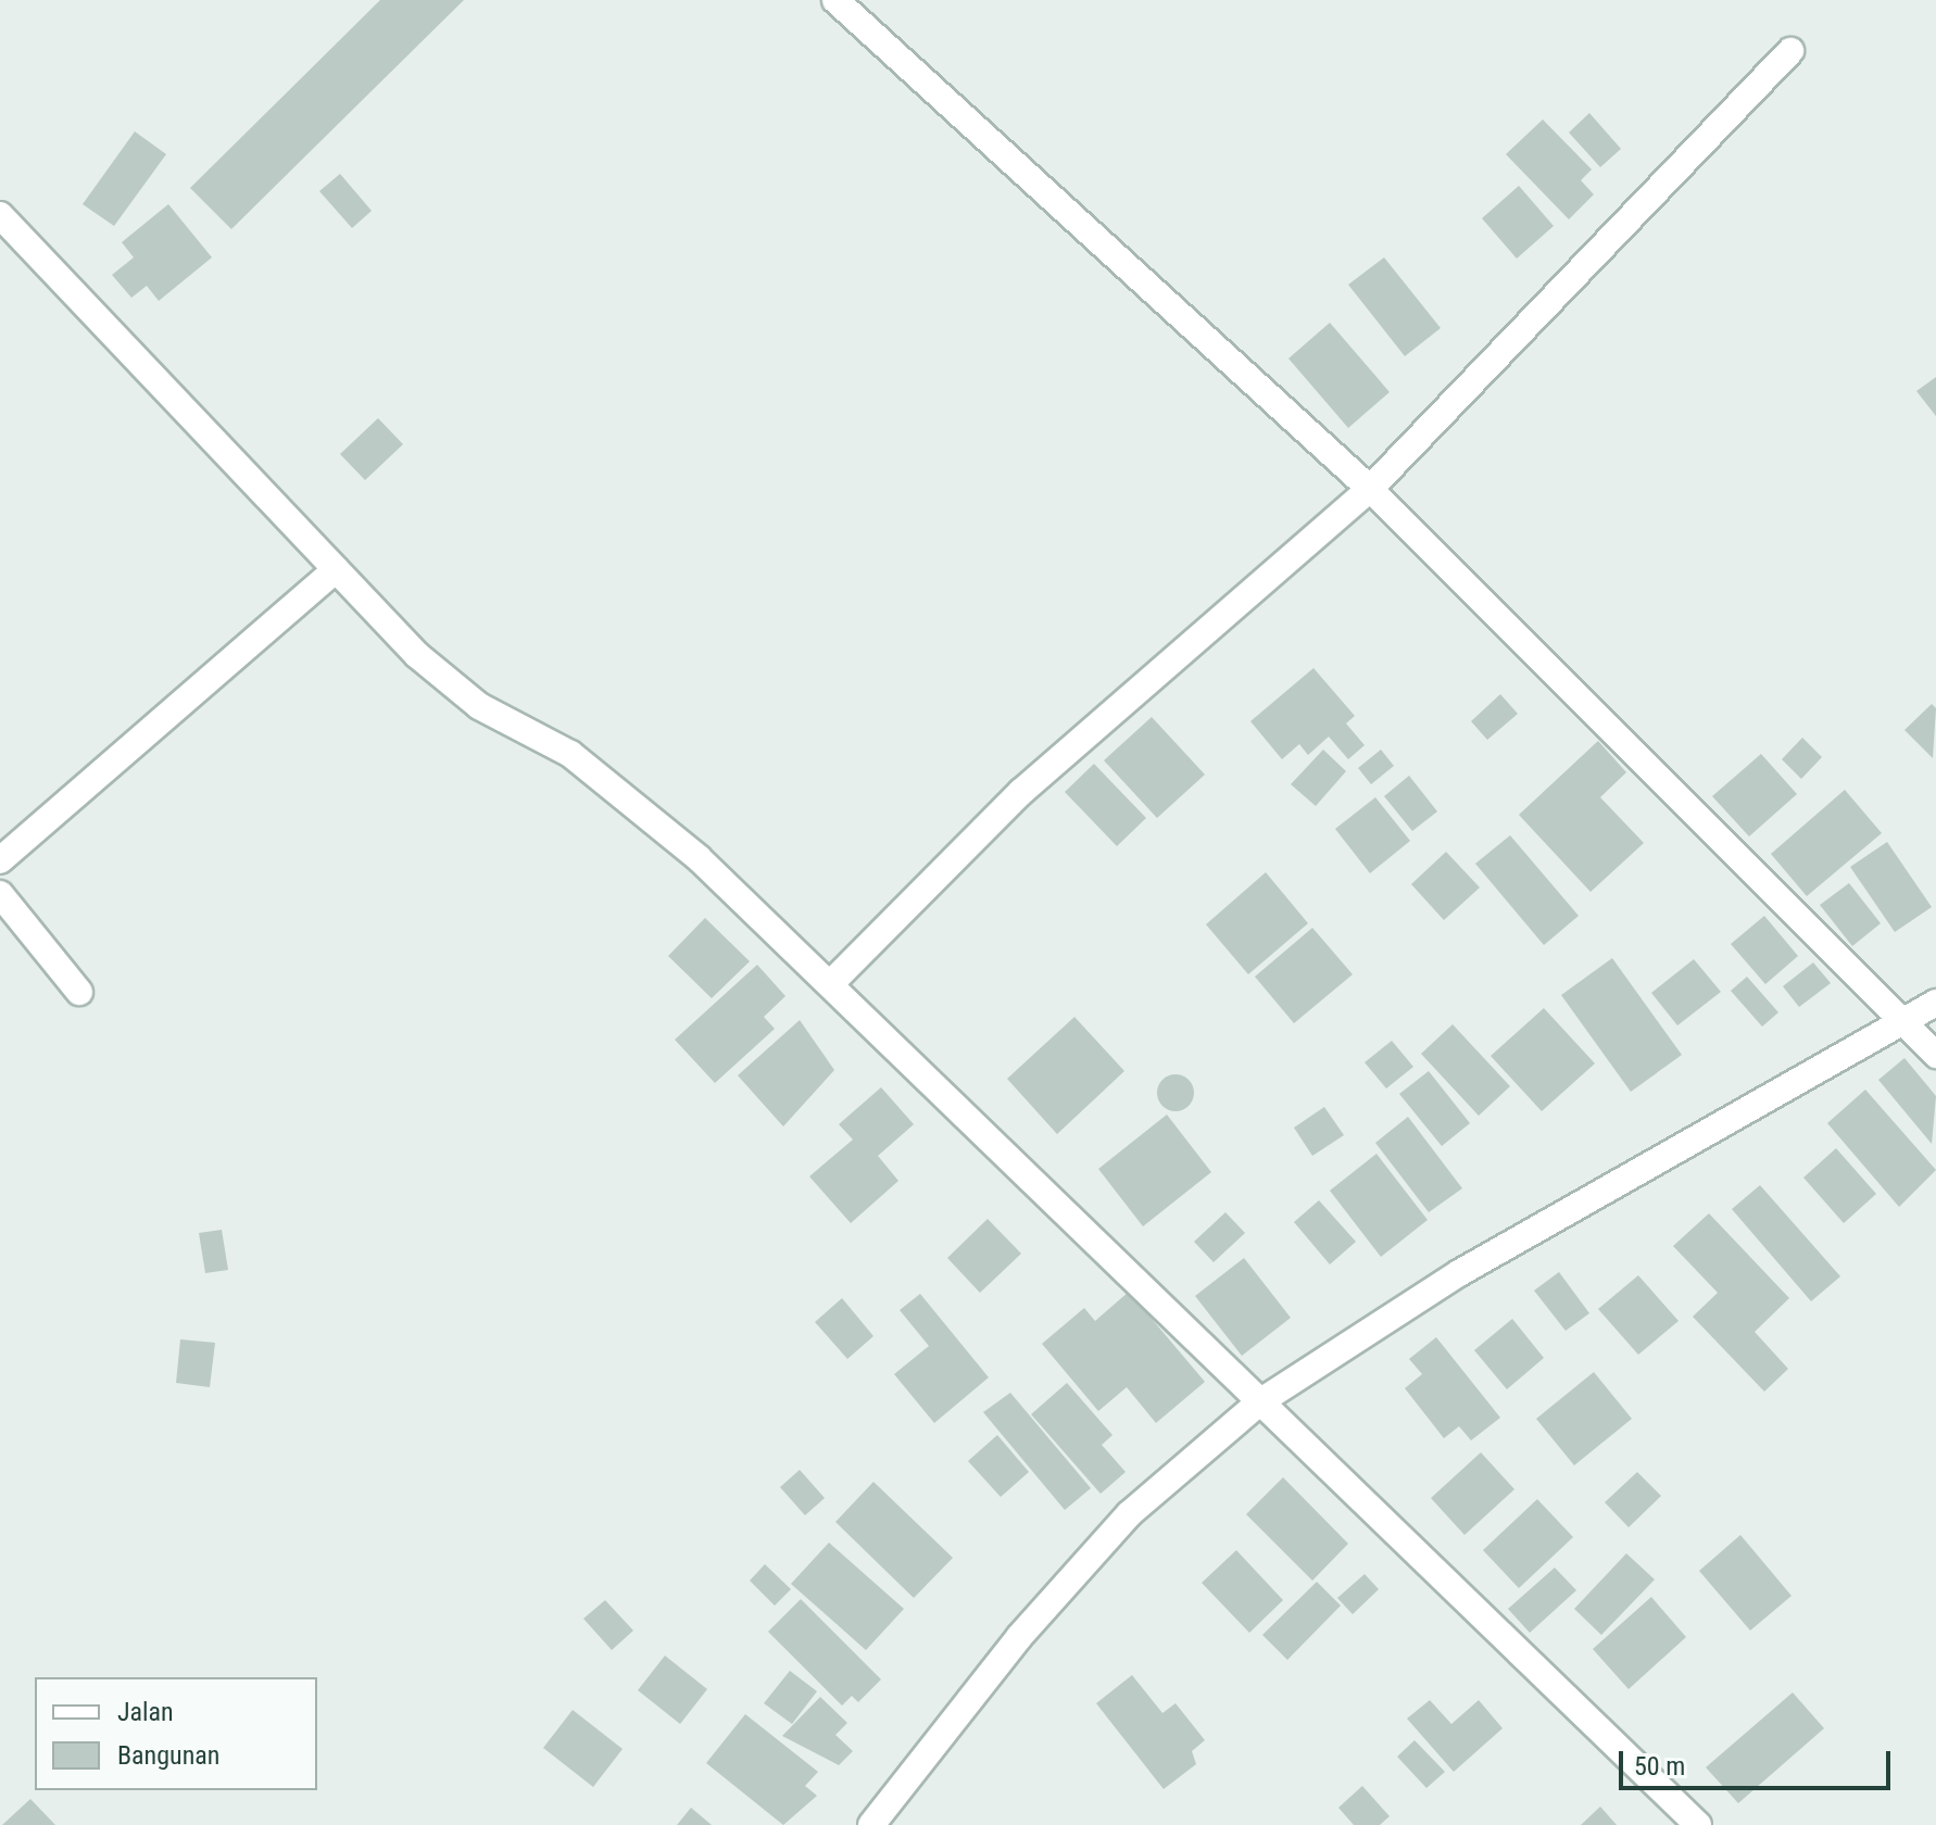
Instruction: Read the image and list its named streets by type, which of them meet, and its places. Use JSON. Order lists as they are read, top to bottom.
{
  "legend": ["Jalan", "Bangunan"],
  "scale_bar": "50 m"
}
